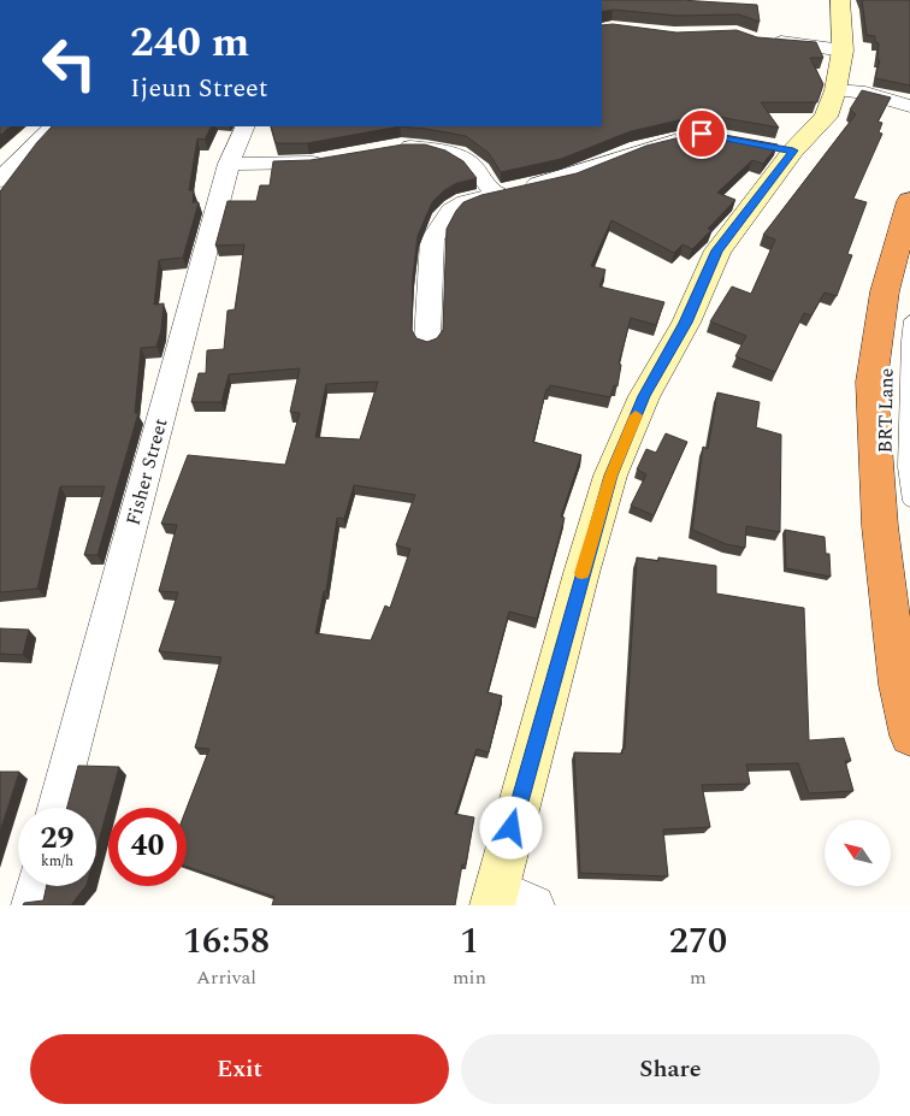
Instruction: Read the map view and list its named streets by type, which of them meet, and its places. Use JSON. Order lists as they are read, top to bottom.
{
  "streets": {
    "street": ["Fisher Street"],
    "lane": ["BRT Lane"]
  },
  "north": "top left",
  "page": {
    "turn": ["240 m", "Ijeun Street"],
    "speed": "29 km/h",
    "limit": "40",
    "eta": [
      "16:58",
      "Arrival",
      "1",
      "min",
      "270",
      "m"
    ],
    "buttons": ["Exit", "Share"]
  }
}
